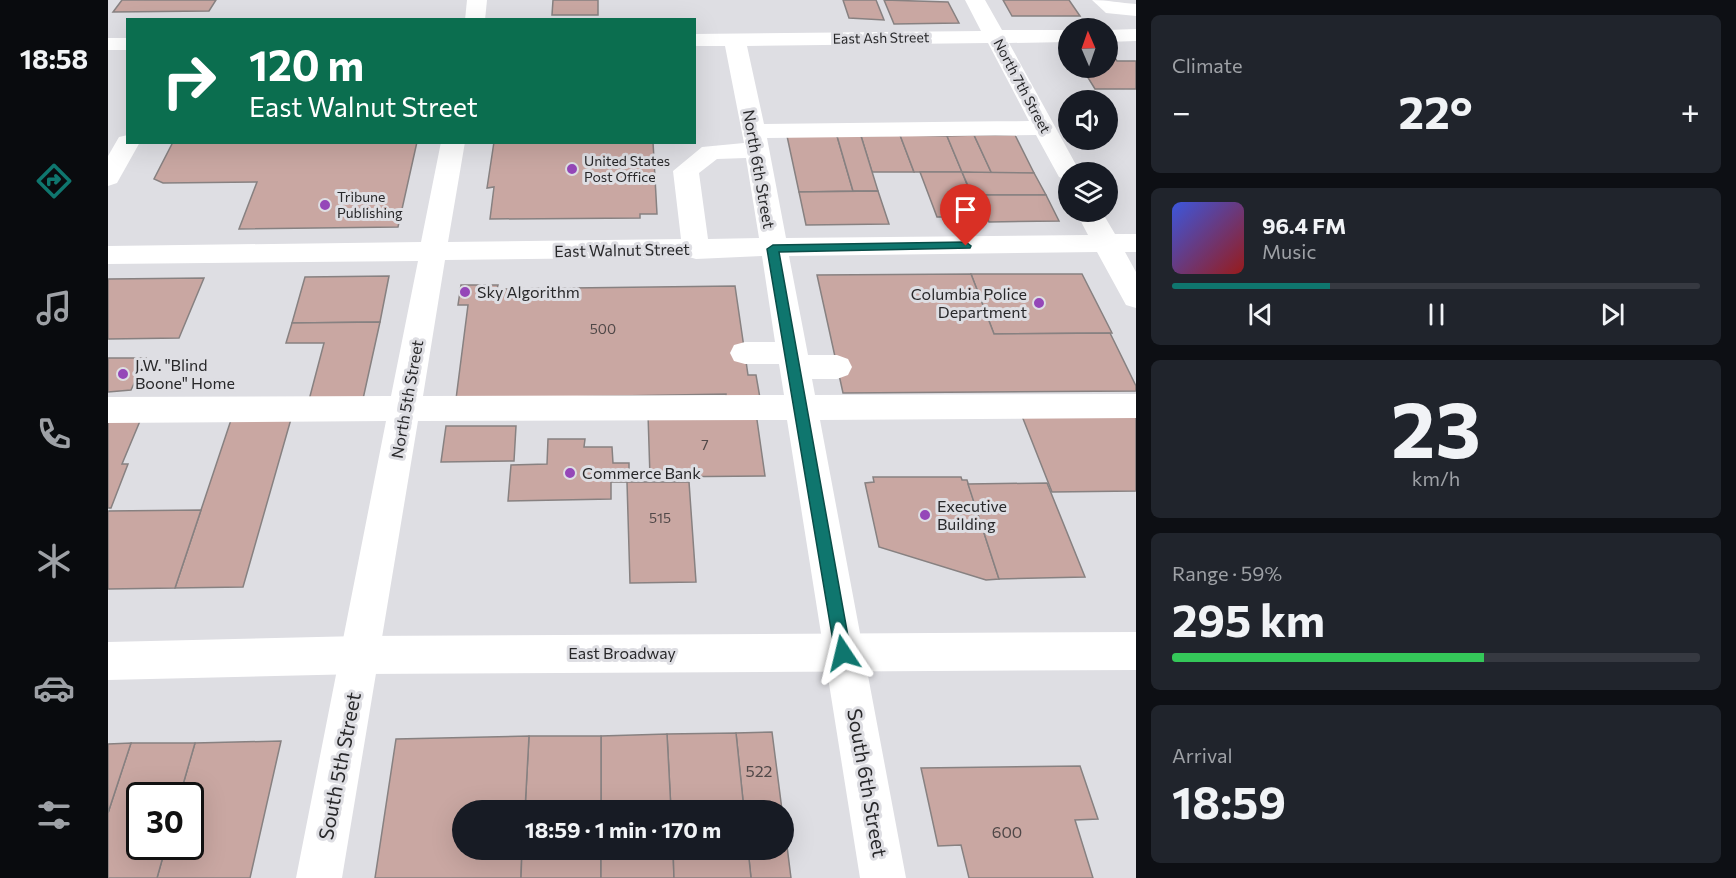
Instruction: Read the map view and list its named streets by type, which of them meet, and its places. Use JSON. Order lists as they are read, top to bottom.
{
  "streets": {
    "street": [
      "East Ash Street",
      "North 7th Street",
      "North 6th Street",
      "East Walnut Street",
      "North 5th Street",
      "East Broadway",
      "South 5th Street",
      "South 6th Street"
    ]
  },
  "crossings": [
    ["East Ash Street", "North 7th Street"],
    ["East Ash Street", "North 6th Street"],
    ["North 6th Street", "East Walnut Street"],
    ["North 6th Street", "East Broadway"],
    ["North 6th Street", "South 6th Street"],
    ["East Walnut Street", "North 5th Street"],
    ["North 5th Street", "East Broadway"],
    ["North 5th Street", "South 5th Street"],
    ["East Broadway", "South 5th Street"],
    ["East Broadway", "South 6th Street"]
  ],
  "places": [
    "United States Post Office",
    "Tribune Publishing",
    "Sky Algorithm",
    "Columbia Police Department",
    "J.W. \"Blind Boone\" Home",
    "Commerce Bank",
    "Executive Building"
  ],
  "house_numbers": [
    "500",
    "7",
    "515",
    "522",
    "600"
  ],
  "north": "top",
  "page": {
    "tabs": "18:58",
    "tile": [
      "Climate",
      ["23", "km/h"],
      ["Range · 59%", "295 km"],
      ["Arrival", "18:59"]
    ],
    "turn": ["120 m", "East Walnut Street"],
    "heat": ["−", "22°", "+"],
    "song": ["96.4 FM", "Music"],
    "limit": "30",
    "trip": "18:59 · 1 min · 170 m"
  }
}
